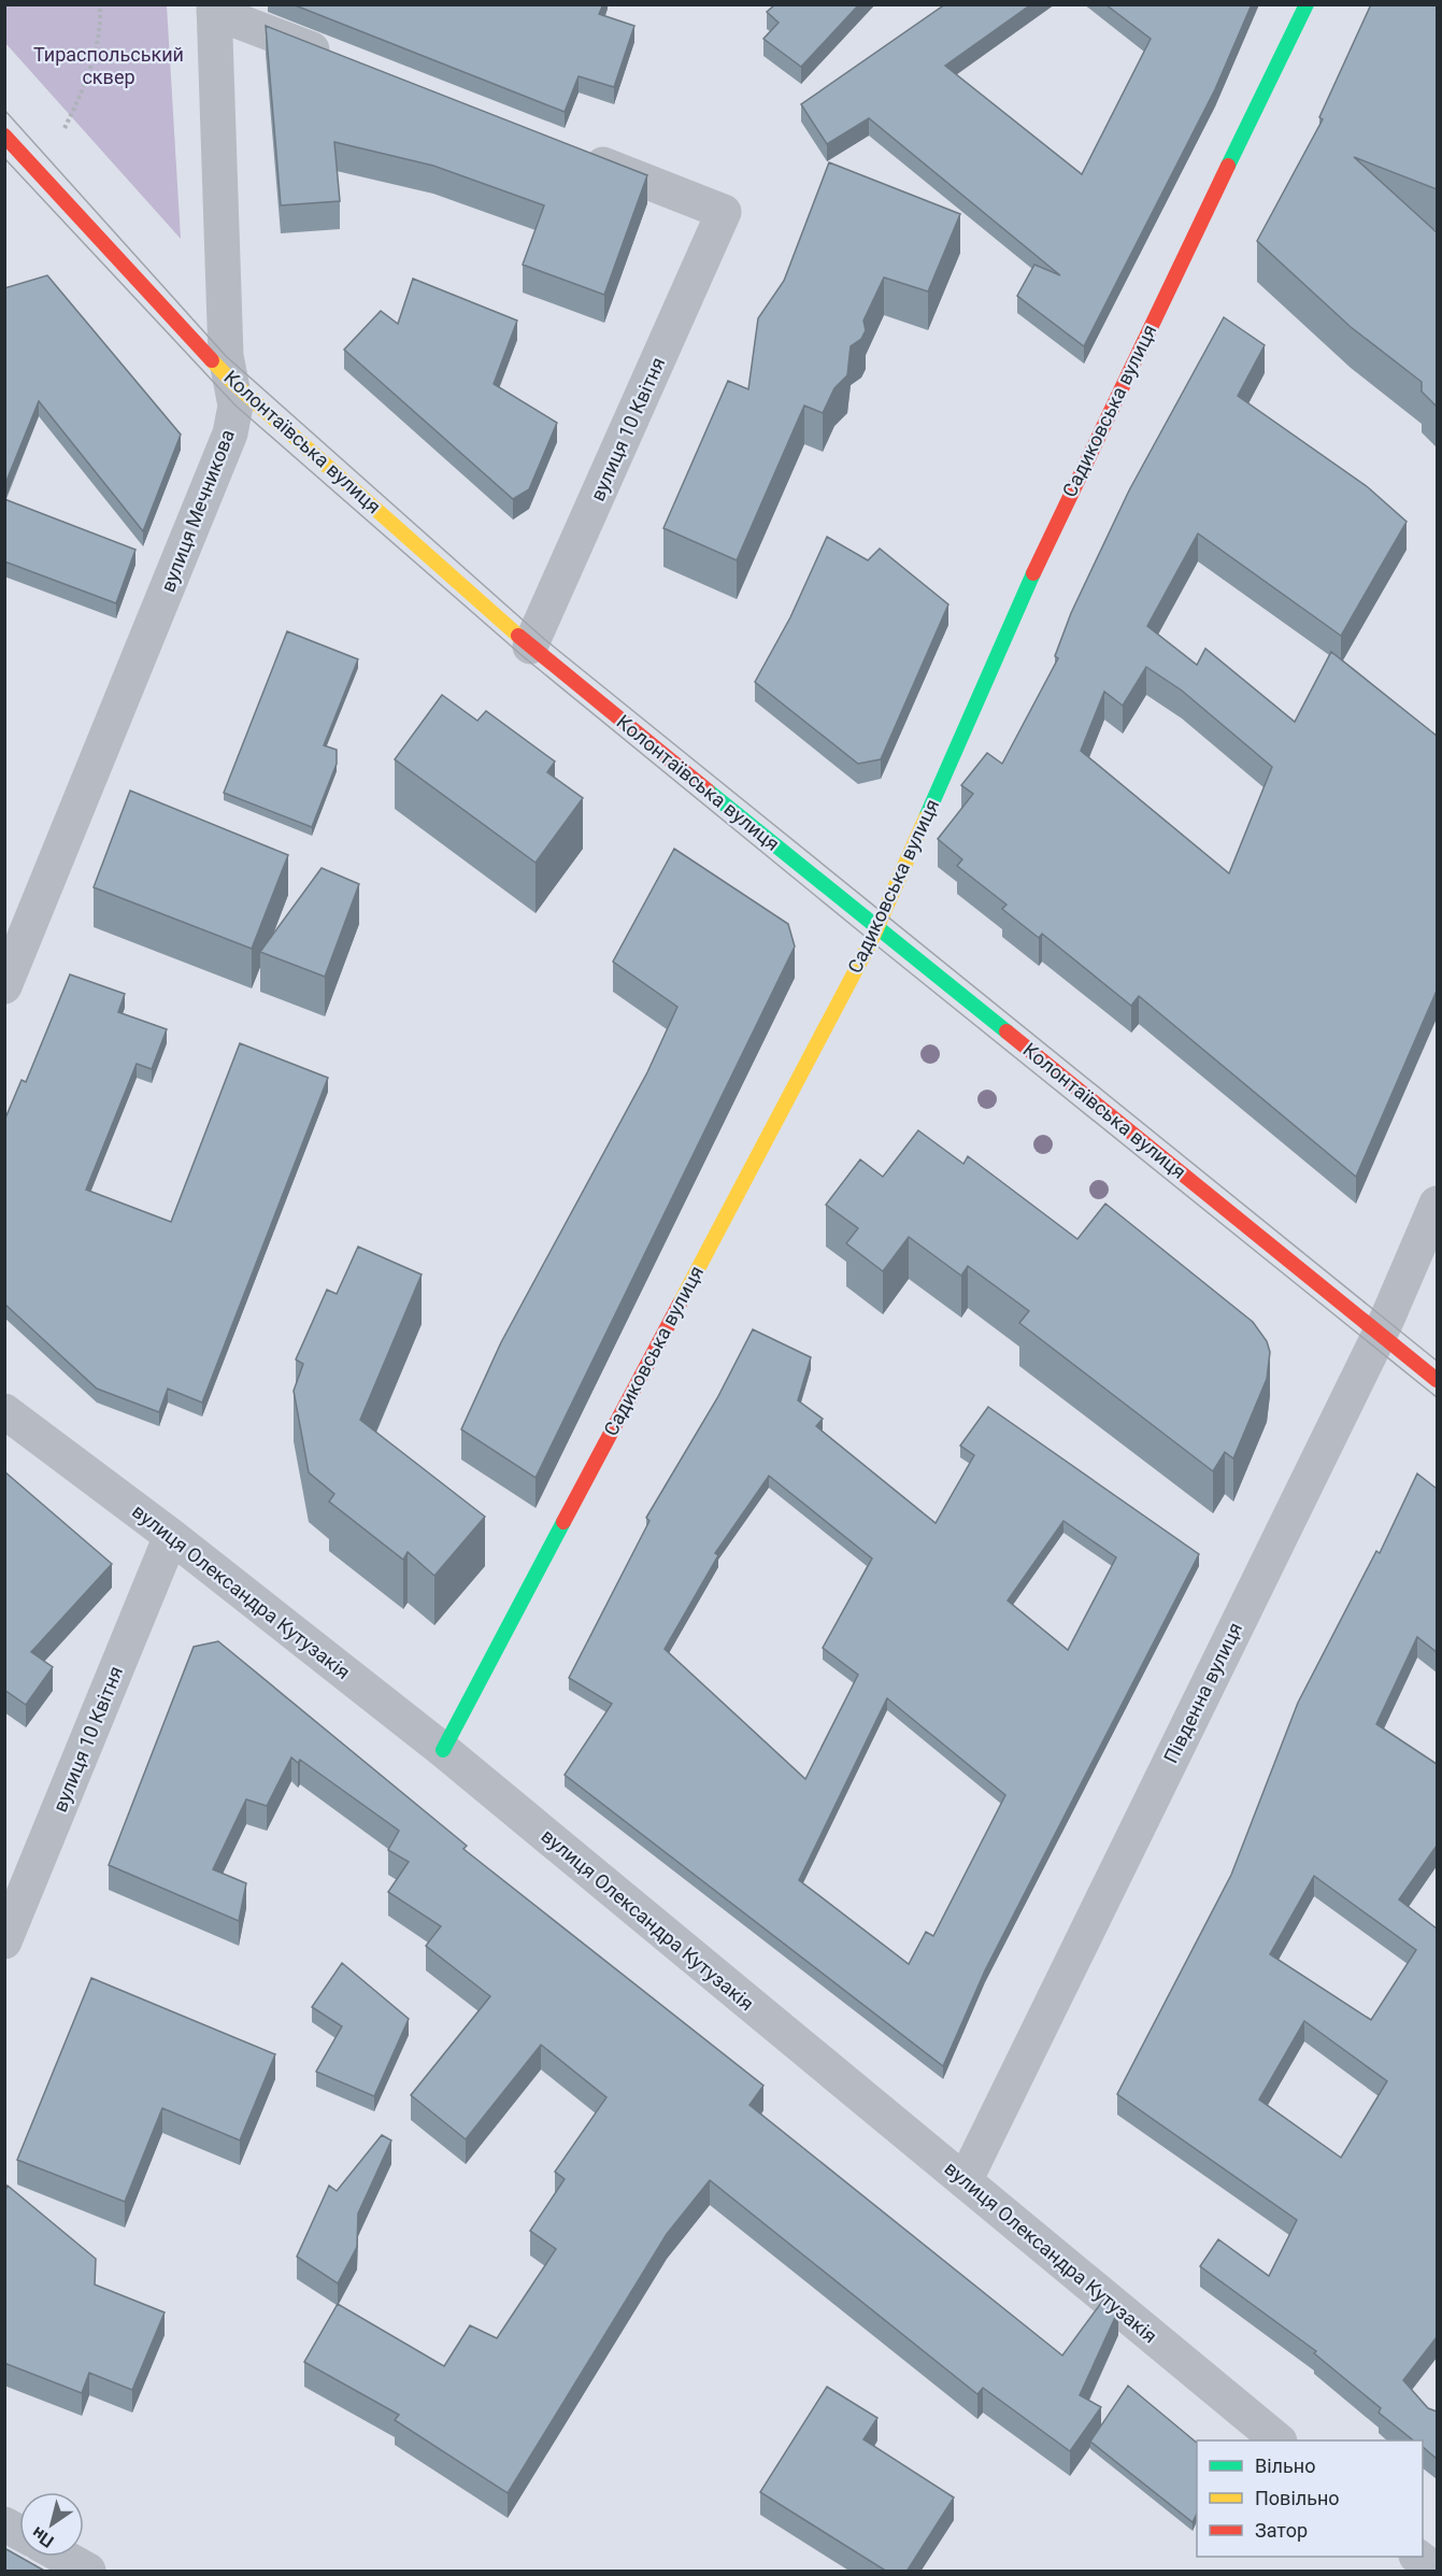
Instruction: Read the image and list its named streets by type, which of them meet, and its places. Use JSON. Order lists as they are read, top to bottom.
{
  "streets": {
    "street": [
      "Садиковська вулиця",
      "вулиця 10 Квітня",
      "Колонтаївська вулиця",
      "вулиця Мечникова",
      "вулиця Олександра Кутузакія",
      "Південна вулиця"
    ]
  },
  "crossings": [
    ["Садиковська вулиця", "Колонтаївська вулиця"],
    ["Садиковська вулиця", "вулиця Олександра Кутузакія"],
    ["вулиця 10 Квітня", "Колонтаївська вулиця"],
    ["вулиця 10 Квітня", "вулиця Олександра Кутузакія"],
    ["Колонтаївська вулиця", "вулиця Мечникова"],
    ["Колонтаївська вулиця", "Південна вулиця"],
    ["вулиця Олександра Кутузакія", "Південна вулиця"]
  ],
  "parks": ["Тираспольський сквер"],
  "legend": ["Вільно", "Повільно", "Затор"],
  "north": "bottom left"
}
